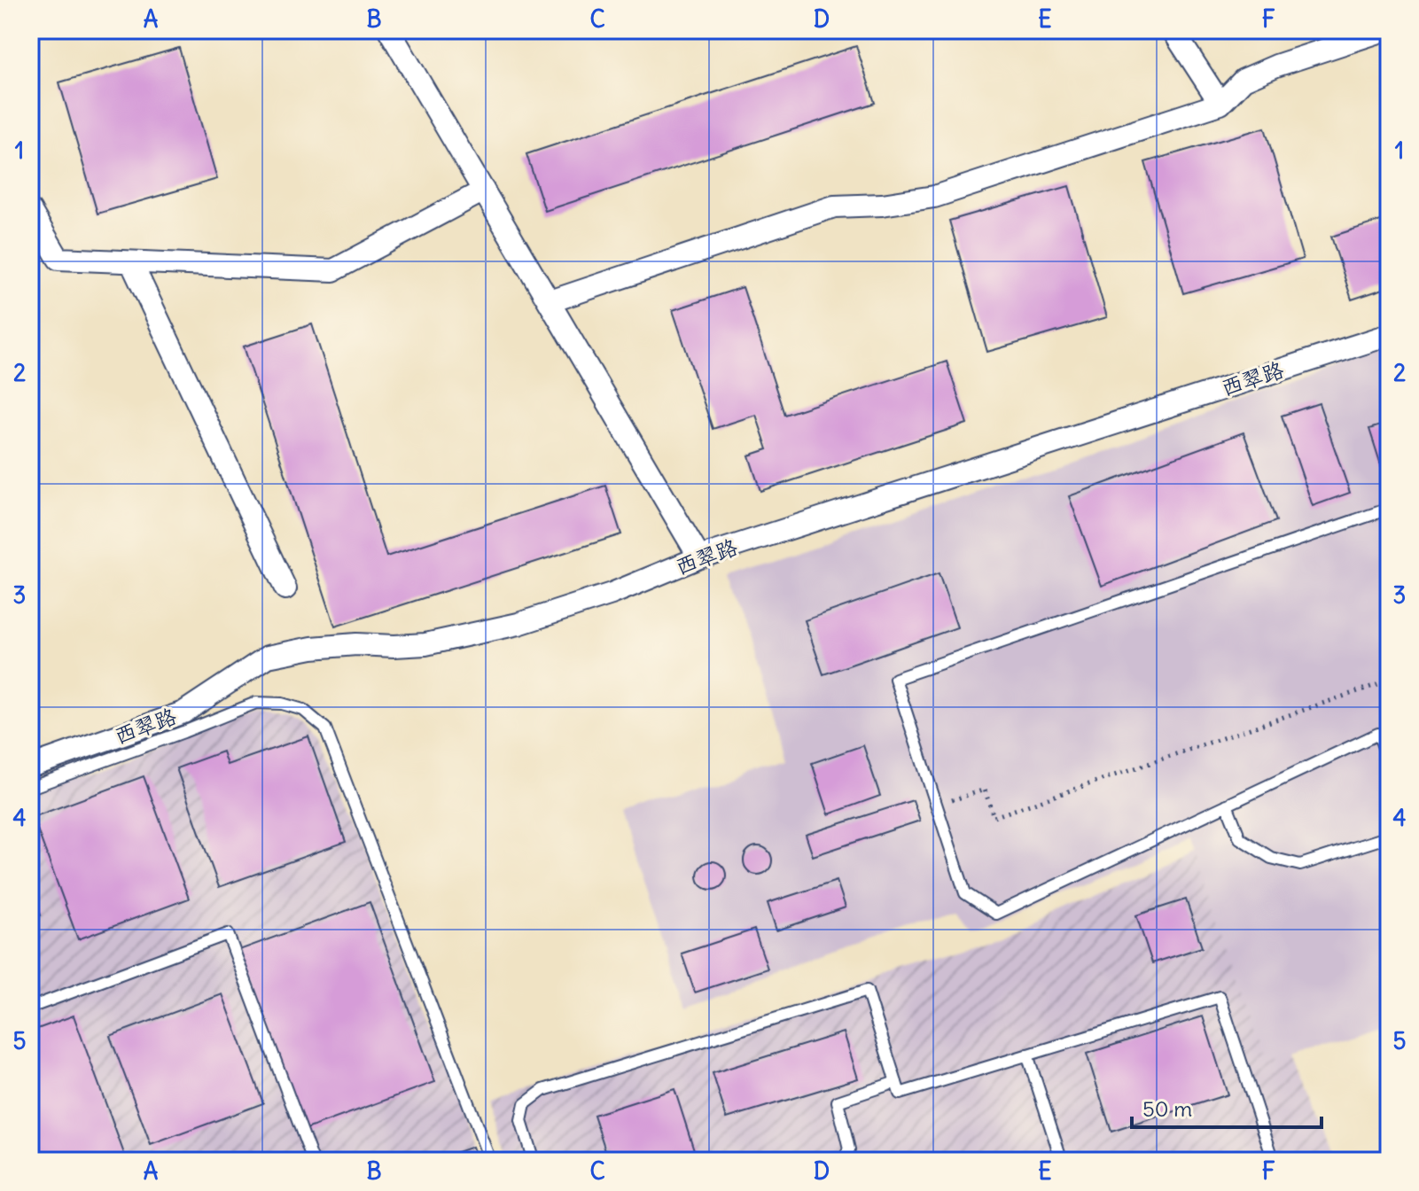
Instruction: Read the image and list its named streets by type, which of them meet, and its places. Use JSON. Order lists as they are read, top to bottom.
{
  "streets": {
    "street": ["西翠路"]
  },
  "scale_bar": "50 m",
  "grid": {
    "columns": [
      "A",
      "B",
      "C",
      "D",
      "E",
      "F"
    ],
    "rows": [
      "1",
      "2",
      "3",
      "4",
      "5"
    ]
  }
}
